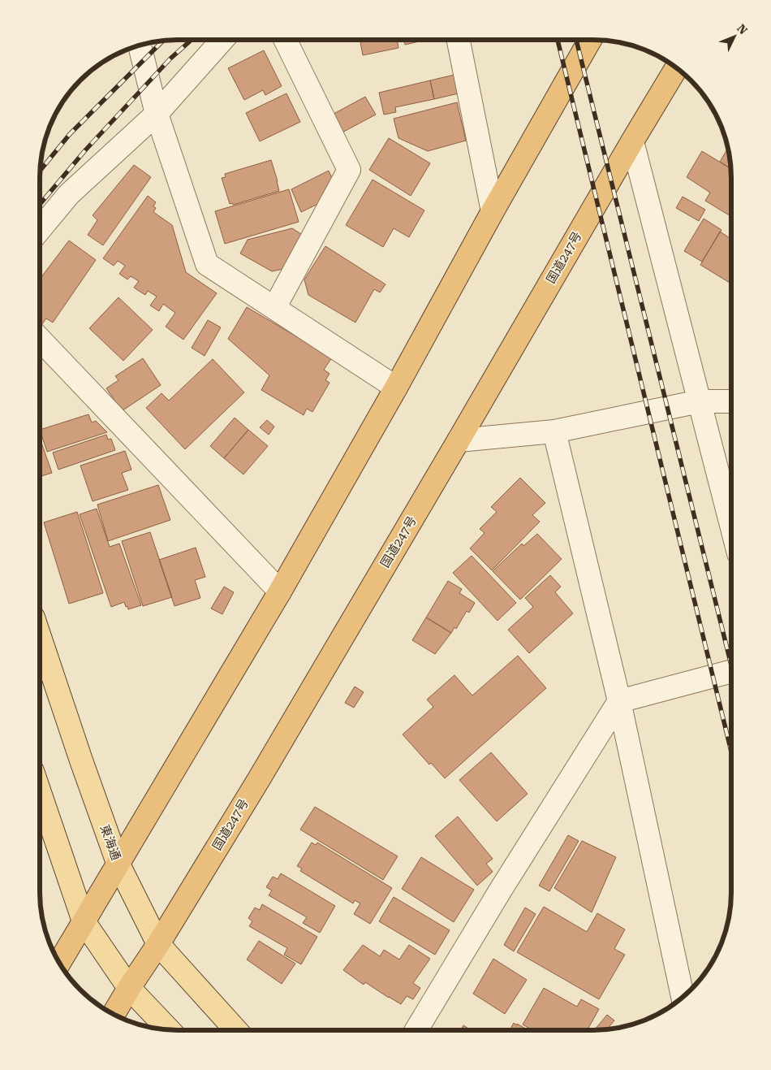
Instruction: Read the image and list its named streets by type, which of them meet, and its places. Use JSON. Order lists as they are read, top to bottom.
{
  "streets": {
    "highway": ["国道247号"],
    "main road": ["東海通"]
  },
  "crossings": [
    ["国道247号", "東海通"]
  ],
  "north": "top right"
}
